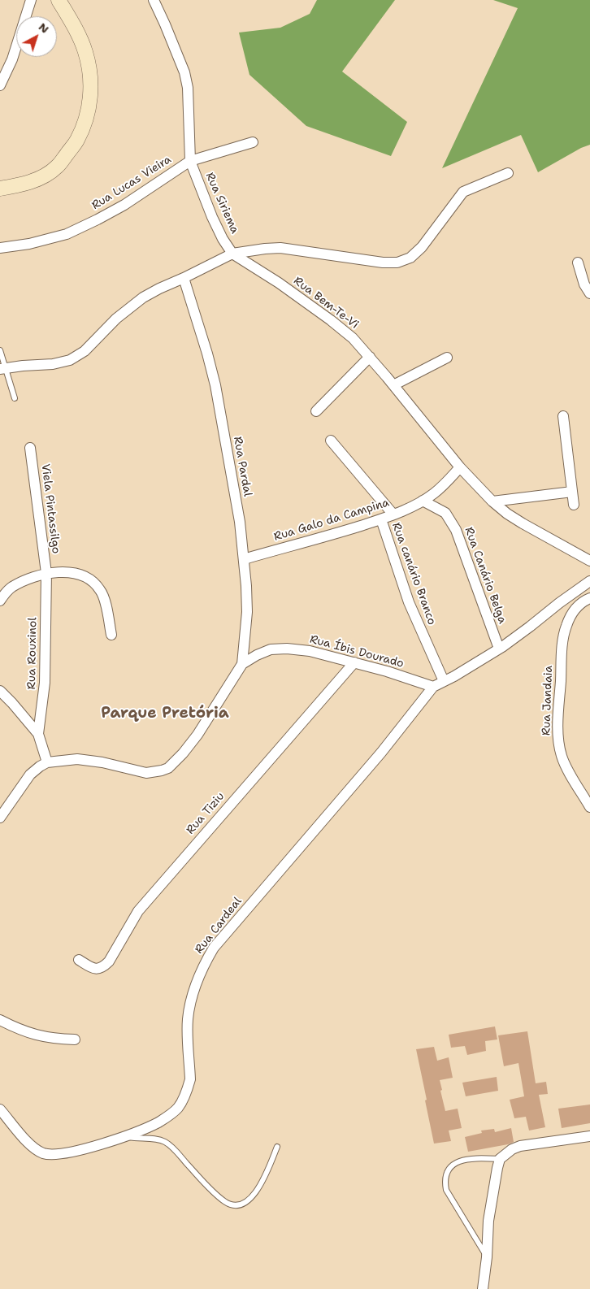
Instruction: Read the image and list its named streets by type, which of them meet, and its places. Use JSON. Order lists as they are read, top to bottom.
{
  "streets": {
    "street": [
      "Rua Lucas Vieira",
      "Rua Siriema",
      "Rua Bem-Te-Vi",
      "Rua Pardal",
      "Viela Pintassilgo",
      "Rua Galo da Campina",
      "Rua canário Branco",
      "Rua Canário Belga",
      "Rua Íbis Dourado",
      "Rua Rouxinol",
      "Rua Jandaia",
      "Rua Tiziu",
      "Rua Cardeal"
    ]
  },
  "crossings": [
    ["Rua Lucas Vieira", "Rua Siriema"],
    ["Rua Siriema", "Rua Bem-Te-Vi"],
    ["Rua Bem-Te-Vi", "Rua Galo da Campina"],
    ["Rua Pardal", "Rua Galo da Campina"],
    ["Rua Pardal", "Rua Íbis Dourado"],
    ["Viela Pintassilgo", "Rua Rouxinol"],
    ["Rua Galo da Campina", "Rua canário Branco"],
    ["Rua Galo da Campina", "Rua Canário Belga"],
    ["Rua Íbis Dourado", "Rua Tiziu"],
    ["Rua Íbis Dourado", "Rua Cardeal"]
  ],
  "districts": ["Parque Pretória"],
  "north": "top right"
}
